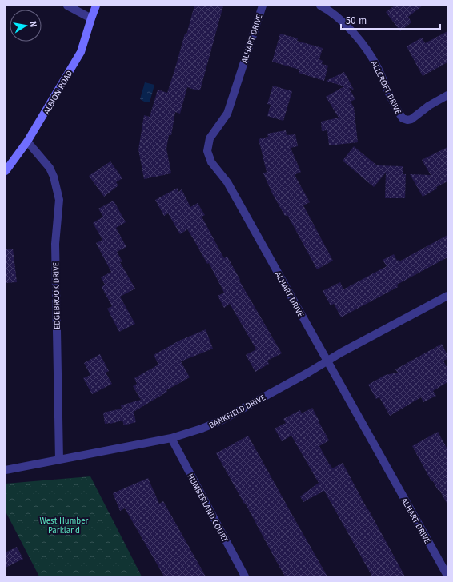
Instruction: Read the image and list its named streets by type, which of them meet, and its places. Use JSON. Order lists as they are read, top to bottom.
{
  "streets": {
    "main road": ["ALBION ROAD"],
    "street": [
      "ALHART DRIVE",
      "ALLCROFT DRIVE",
      "EDGEBROOK DRIVE",
      "BANKFIELD DRIVE",
      "HUMBERLAND COURT"
    ]
  },
  "crossings": [
    ["ALHART DRIVE", "BANKFIELD DRIVE"],
    ["ALBION ROAD", "EDGEBROOK DRIVE"],
    ["EDGEBROOK DRIVE", "BANKFIELD DRIVE"],
    ["BANKFIELD DRIVE", "HUMBERLAND COURT"]
  ],
  "parks": ["West Humber Parkland"],
  "scale_bar": "50 m",
  "north": "right"
}
